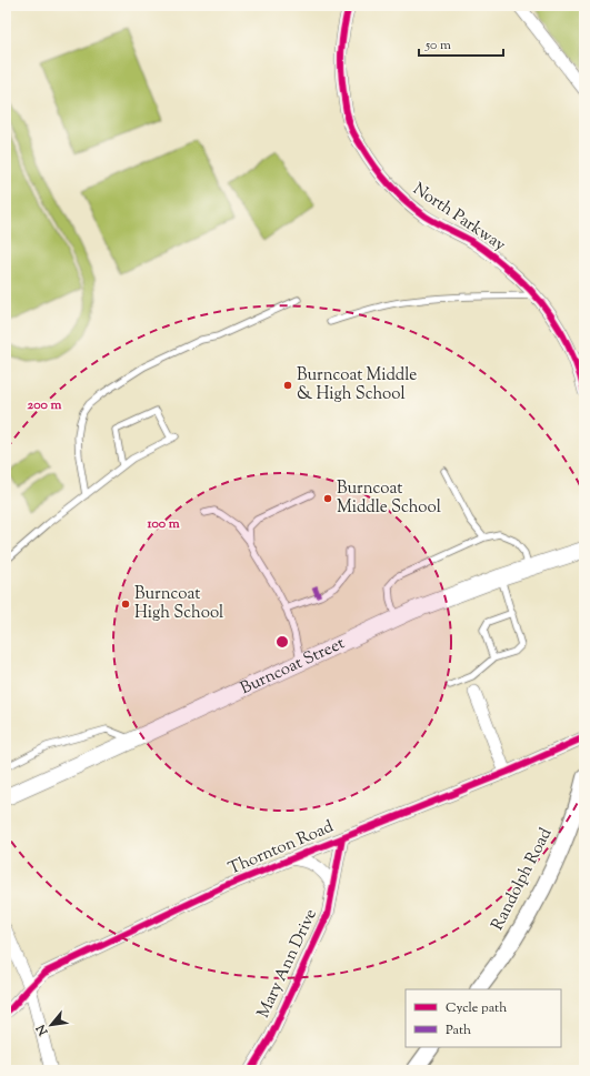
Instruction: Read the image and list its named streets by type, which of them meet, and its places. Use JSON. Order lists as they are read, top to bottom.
{
  "streets": {
    "main road": ["Burncoat Street"],
    "street": [
      "North Parkway",
      "Thornton Road",
      "Randolph Road",
      "Mary Ann Drive"
    ]
  },
  "crossings": [
    ["Thornton Road", "Mary Ann Drive"]
  ],
  "places": ["Burncoat Middle & High School", "Burncoat Middle School", "Burncoat High School"],
  "legend": ["Cycle path", "Path"],
  "scale_bar": "50 m",
  "north": "bottom left",
  "rings": ["200 m", "100 m"]
}
